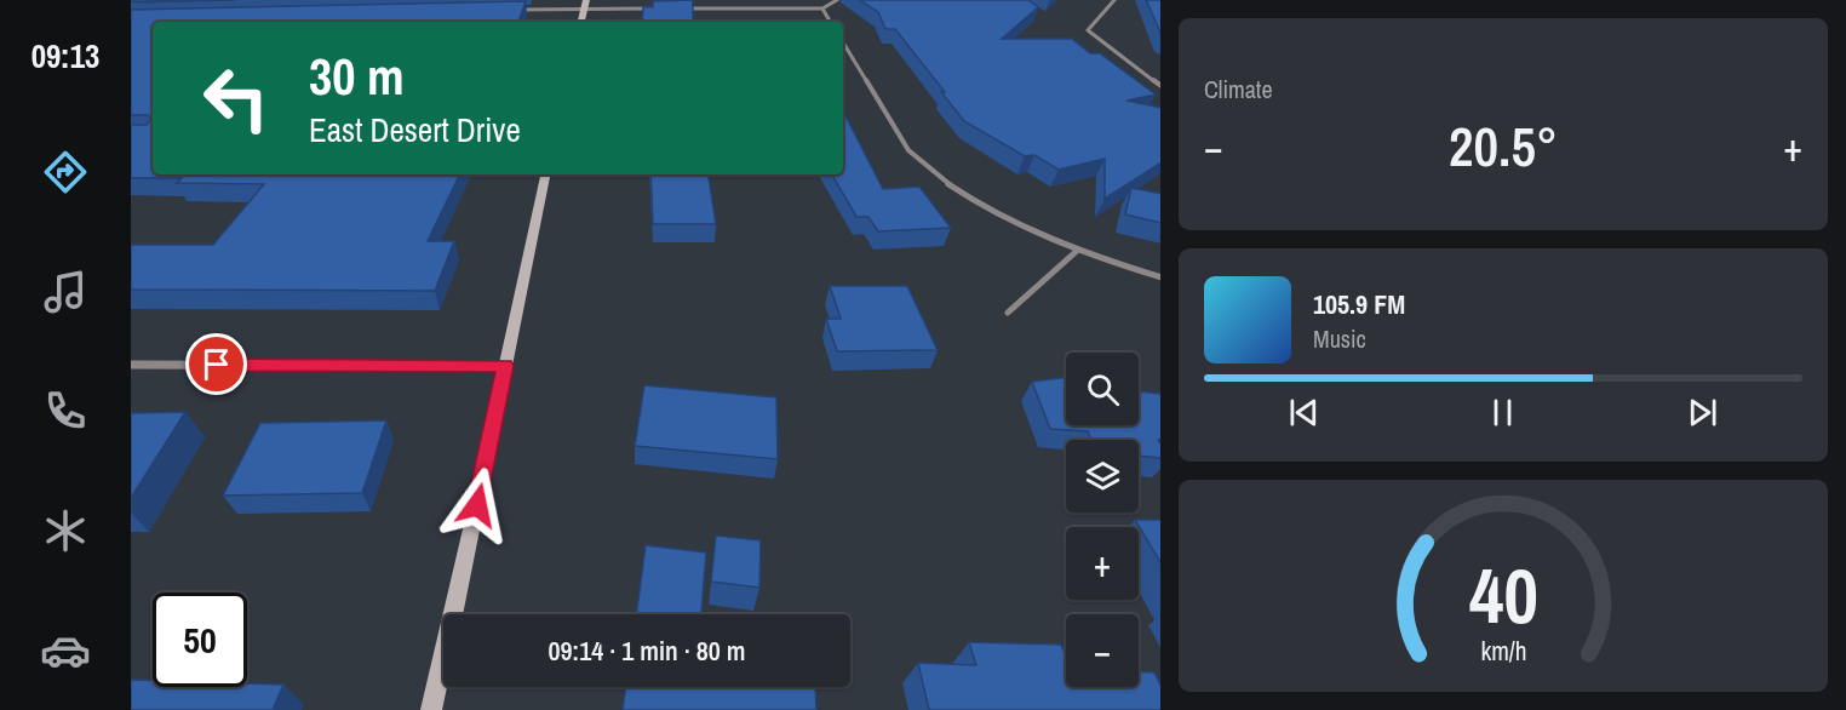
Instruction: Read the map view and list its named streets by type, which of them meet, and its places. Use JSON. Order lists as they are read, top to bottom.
{
  "page": {
    "tabs": "09:13",
    "tile": "Climate",
    "turn": ["30 m", "East Desert Drive"],
    "heat": ["−", "20.5°", "+"],
    "song": ["105.9 FM", "Music"],
    "map_buttons": ["+", "−"],
    "limit": "50",
    "trip": "09:14 · 1 min · 80 m",
    "gauge": ["40", "km/h"]
  }
}
